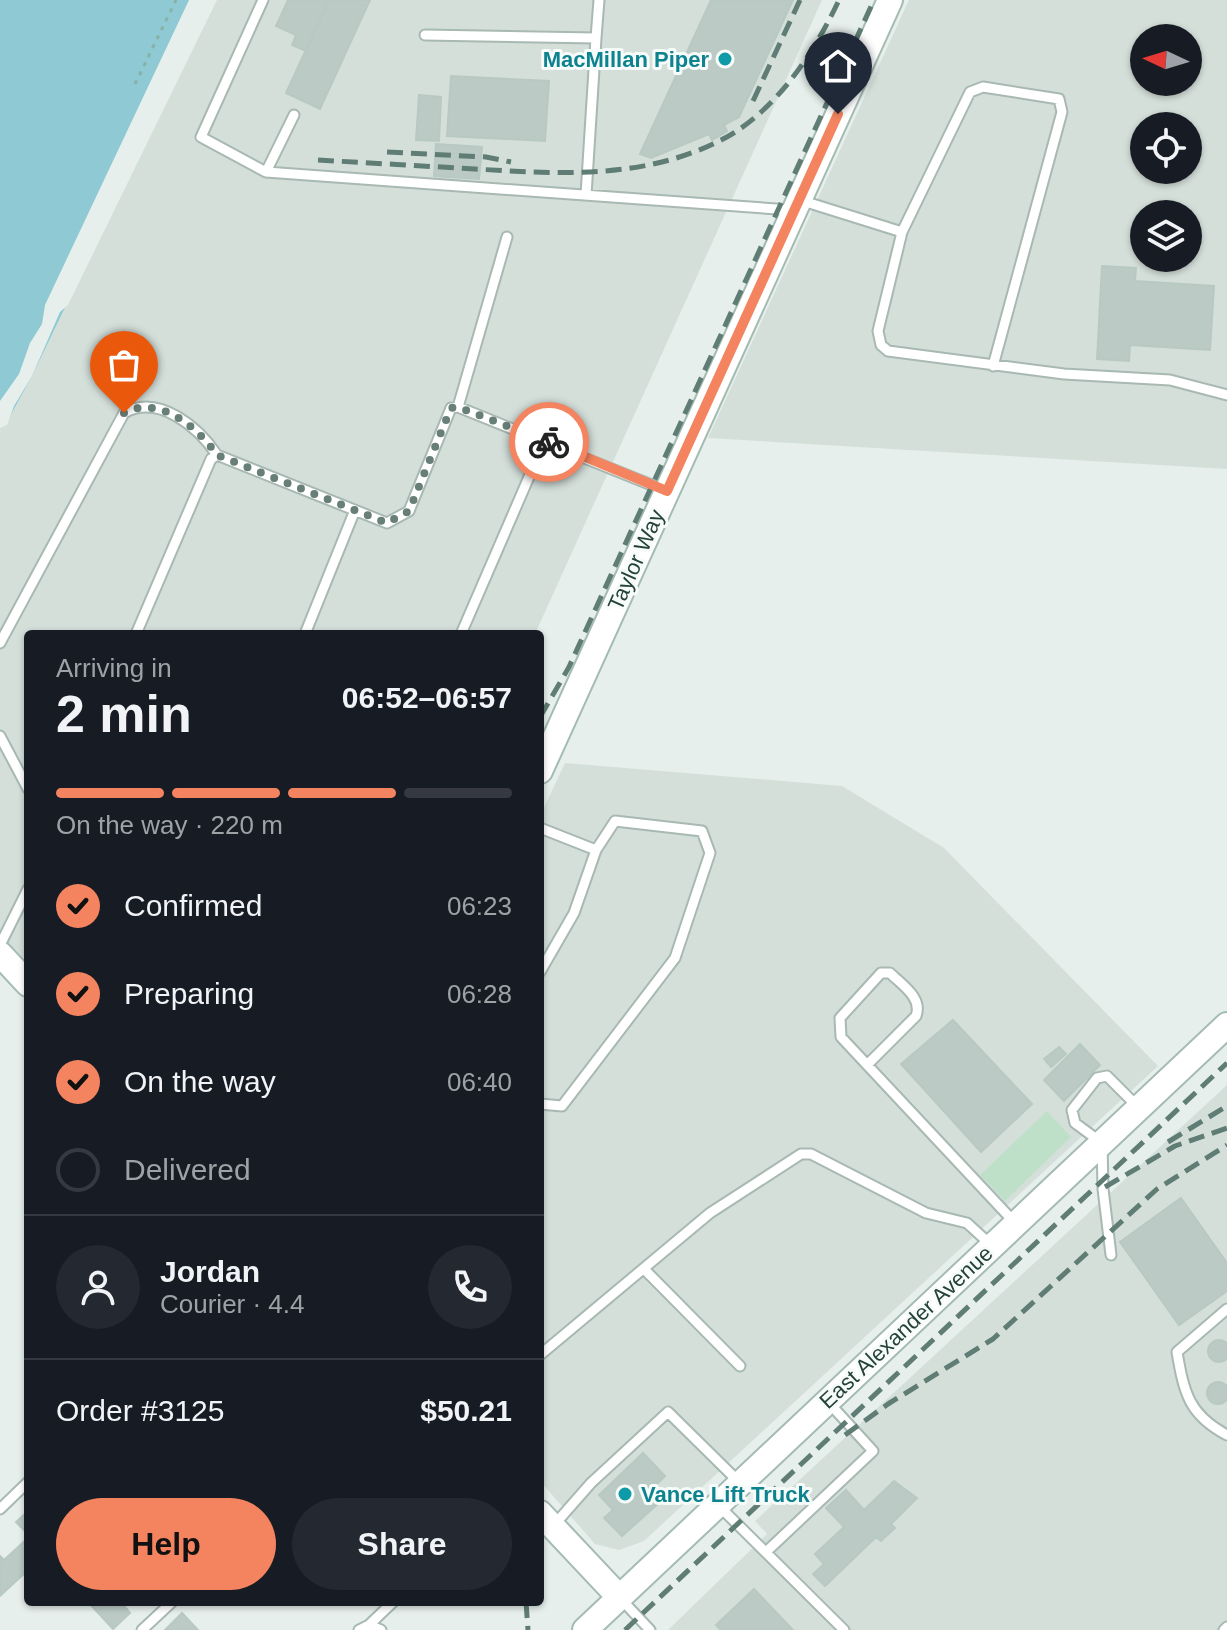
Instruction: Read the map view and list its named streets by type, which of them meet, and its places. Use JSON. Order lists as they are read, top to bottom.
{
  "streets": {
    "street": ["Taylor Way", "East Alexander Avenue"]
  },
  "places": ["MacMillan Piper", "Vance Lift Truck"],
  "north": "left",
  "page": {
    "heading": ["2 min", "Arriving in", "06:52–06:57"],
    "panel": [
      "Jordan",
      "Courier · 4.4",
      "Order #3125",
      "$50.21"
    ],
    "bar": "On the way · 220 m",
    "list": [
      ["Confirmed", "06:23"],
      ["Preparing", "06:28"],
      ["On the way", "06:40"],
      "Delivered"
    ],
    "buttons": ["Help", "Share"]
  }
}
